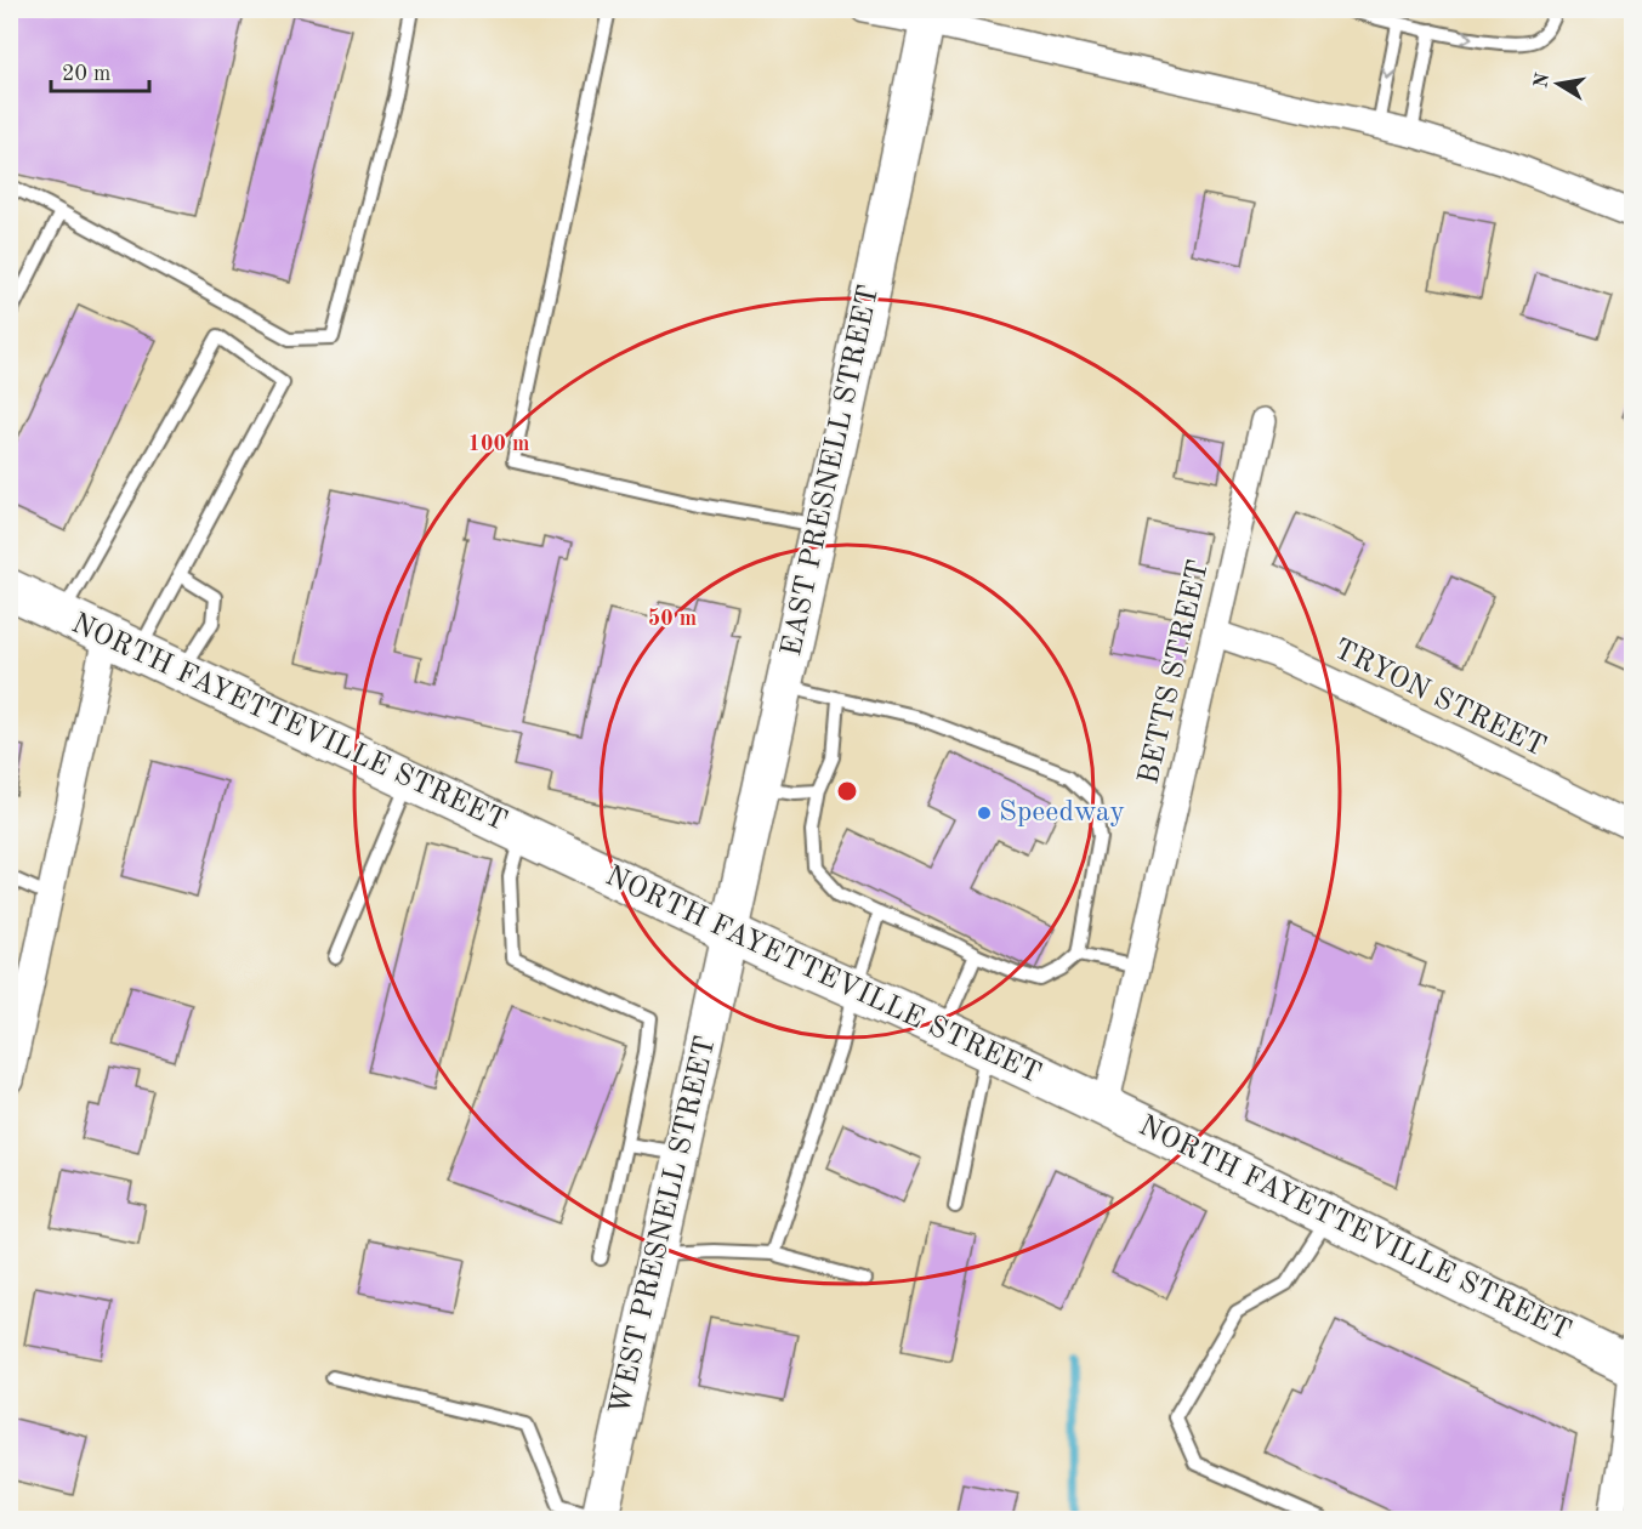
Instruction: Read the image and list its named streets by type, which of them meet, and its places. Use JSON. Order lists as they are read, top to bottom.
{
  "streets": {
    "main road": ["EAST PRESNELL STREET", "NORTH FAYETTEVILLE STREET", "WEST PRESNELL STREET"],
    "street": ["BETTS STREET", "TRYON STREET"]
  },
  "crossings": [
    ["EAST PRESNELL STREET", "NORTH FAYETTEVILLE STREET"],
    ["EAST PRESNELL STREET", "WEST PRESNELL STREET"],
    ["BETTS STREET", "TRYON STREET"],
    ["BETTS STREET", "NORTH FAYETTEVILLE STREET"],
    ["NORTH FAYETTEVILLE STREET", "WEST PRESNELL STREET"]
  ],
  "places": ["Speedway"],
  "scale_bar": "20 m",
  "north": "left",
  "rings": ["100 m", "50 m"]
}
